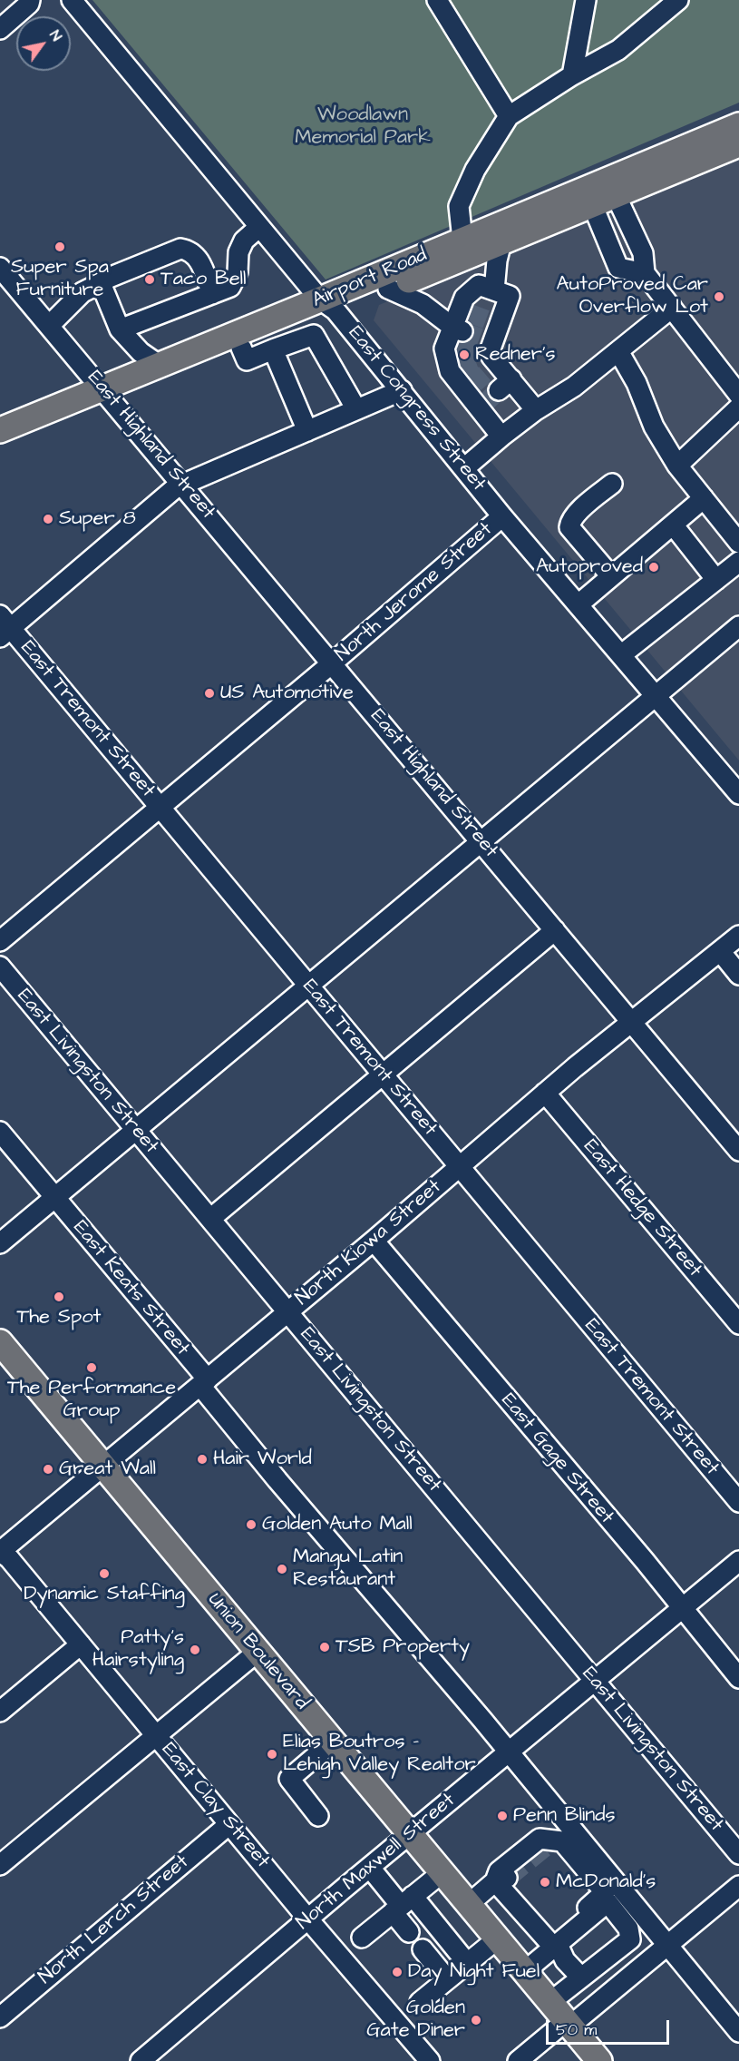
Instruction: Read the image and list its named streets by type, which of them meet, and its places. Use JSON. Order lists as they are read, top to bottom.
{
  "streets": {
    "main road": ["Airport Road", "Union Boulevard"],
    "street": [
      "East Congress Street",
      "East Highland Street",
      "North Jerome Street",
      "East Tremont Street",
      "East Livingston Street",
      "East Hedge Street",
      "North Kiowa Street",
      "East Keats Street",
      "East Gage Street",
      "East Clay Street",
      "North Maxwell Street",
      "North Lerch Street"
    ]
  },
  "crossings": [
    ["Airport Road", "East Congress Street"],
    ["Airport Road", "East Highland Street"],
    ["East Congress Street", "North Jerome Street"],
    ["East Highland Street", "North Jerome Street"],
    ["East Highland Street", "North Kiowa Street"],
    ["North Jerome Street", "East Tremont Street"],
    ["East Tremont Street", "North Kiowa Street"],
    ["East Livingston Street", "North Kiowa Street"],
    ["East Livingston Street", "North Maxwell Street"],
    ["East Hedge Street", "North Kiowa Street"],
    ["North Kiowa Street", "East Keats Street"],
    ["North Kiowa Street", "East Gage Street"],
    ["North Kiowa Street", "Union Boulevard"],
    ["North Kiowa Street", "East Clay Street"],
    ["East Keats Street", "North Maxwell Street"],
    ["East Gage Street", "North Maxwell Street"],
    ["Union Boulevard", "North Maxwell Street"],
    ["East Clay Street", "North Maxwell Street"],
    ["East Clay Street", "North Lerch Street"]
  ],
  "parks": ["Woodlawn Memorial Park"],
  "places": [
    "Super Spa Furniture",
    "Taco Bell",
    "AutoProved Car Overflow Lot",
    "Redner's",
    "Super 8",
    "Autoproved",
    "US Automotive",
    "The Spot",
    "The Performance Group",
    "Hair World",
    "Great Wall",
    "Golden Auto Mall",
    "Mangu Latin Restaurant",
    "Dynamic Staffing",
    "TSB Property",
    "Patty's Hairstyling",
    "Elias Boutros - Lehigh Valley Realtor",
    "Penn Blinds",
    "McDonald's",
    "Day Night Fuel",
    "Golden Gate Diner"
  ],
  "scale_bar": "50 m",
  "north": "top right"
}
